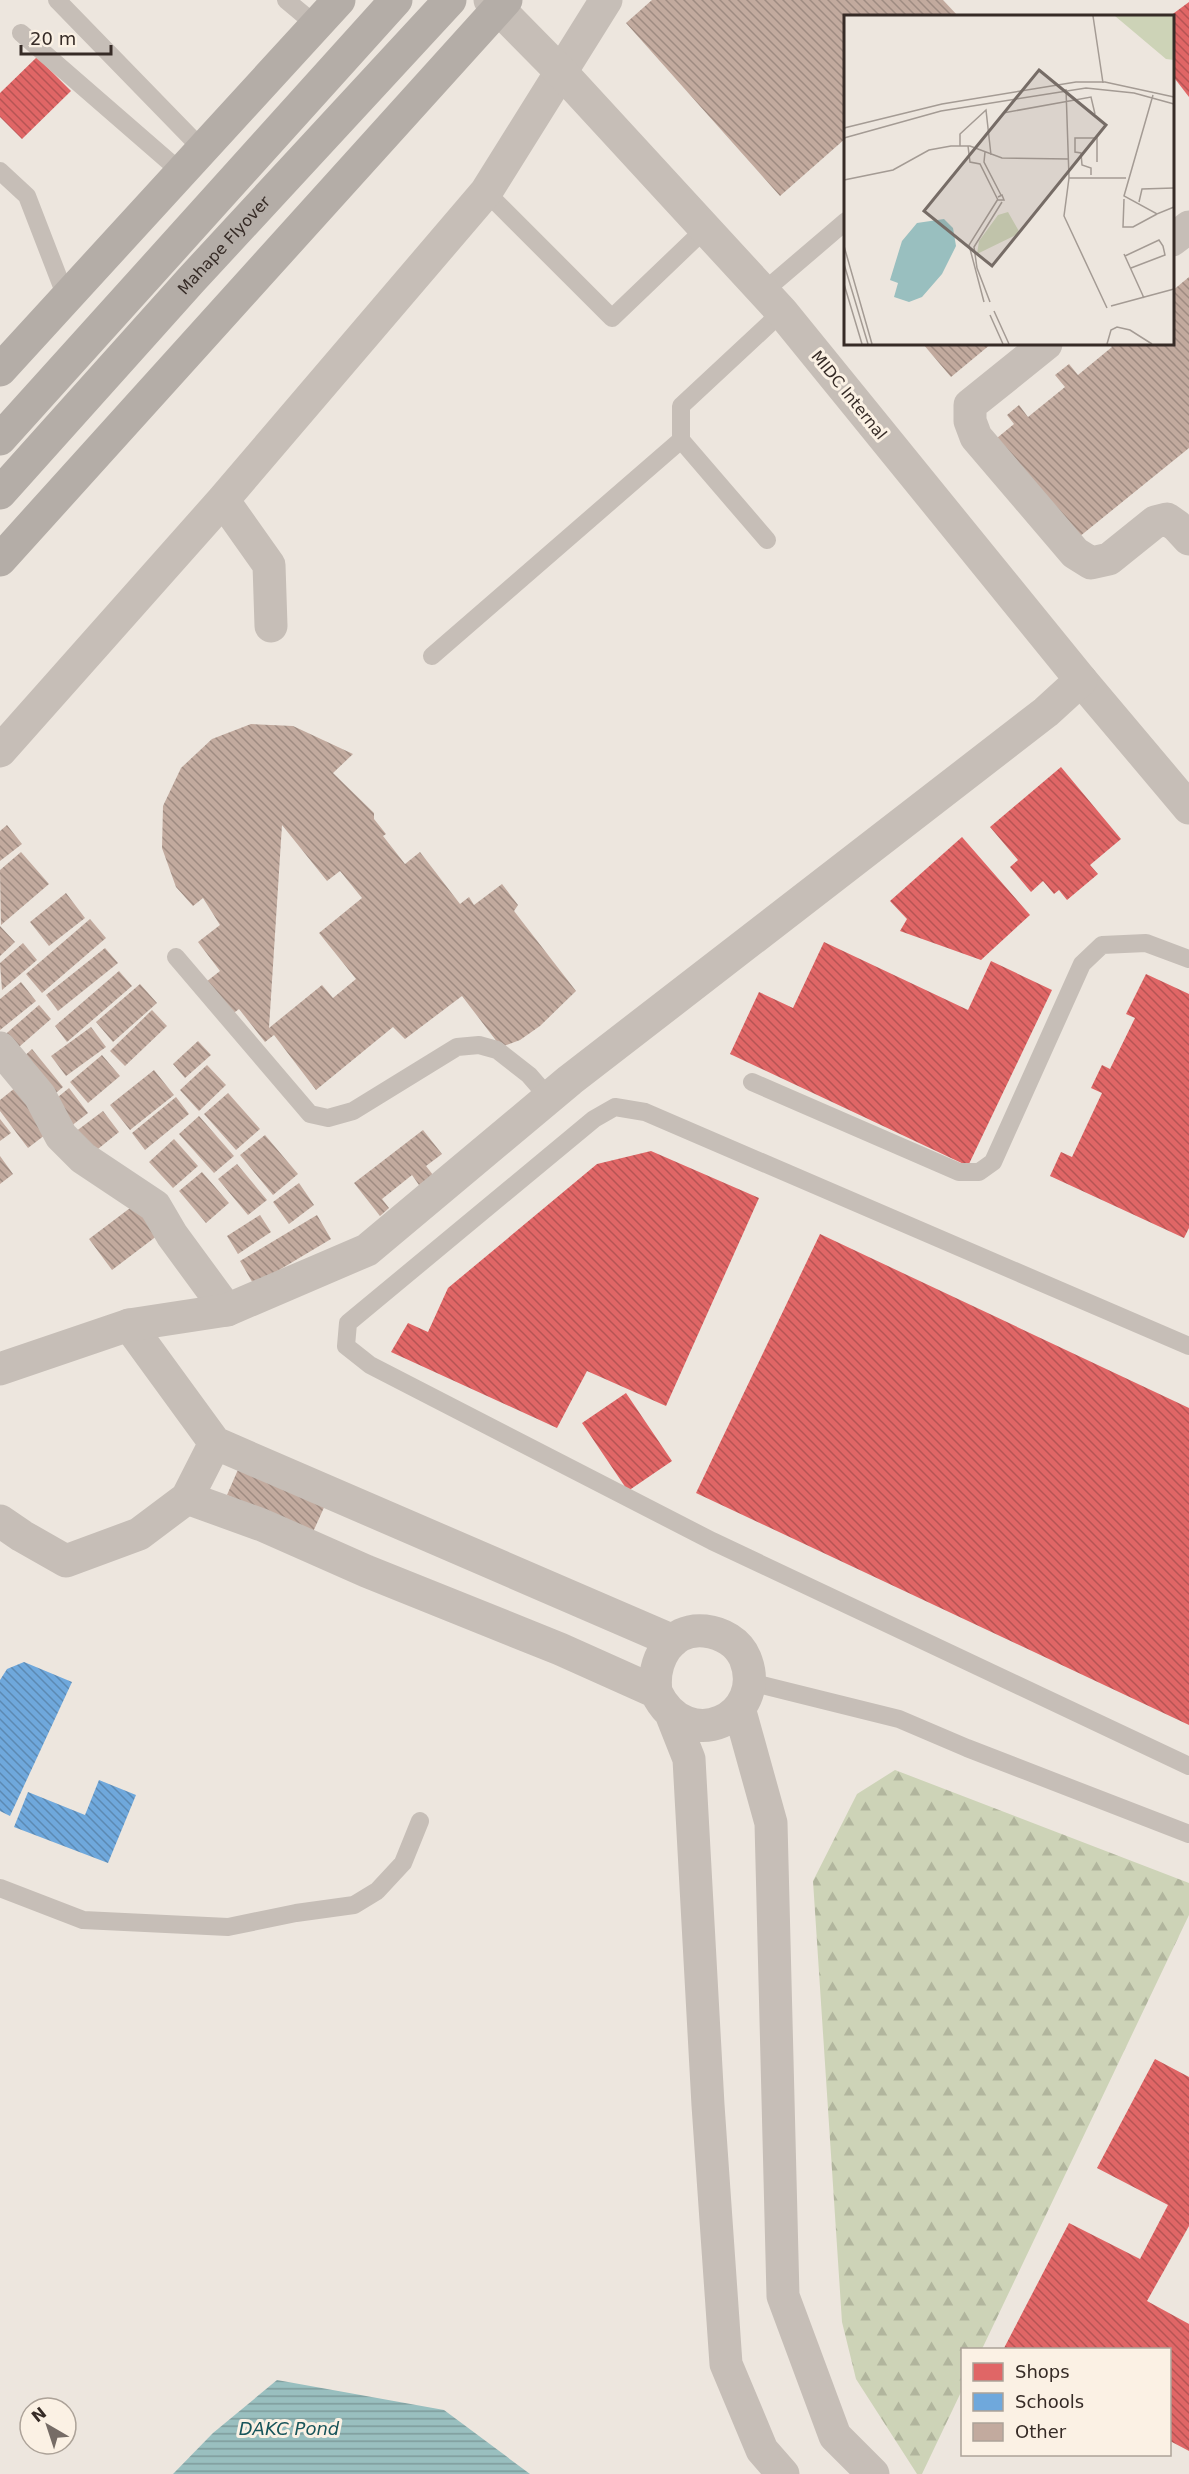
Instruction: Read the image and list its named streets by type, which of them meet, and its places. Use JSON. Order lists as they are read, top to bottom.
{
  "streets": {
    "main road": ["Mahape Flyover"],
    "street": ["MIDC Internal"]
  },
  "water": ["DAKC Pond"],
  "legend": ["Shops", "Schools", "Other"],
  "scale_bar": "20 m",
  "north": "top left"
}
